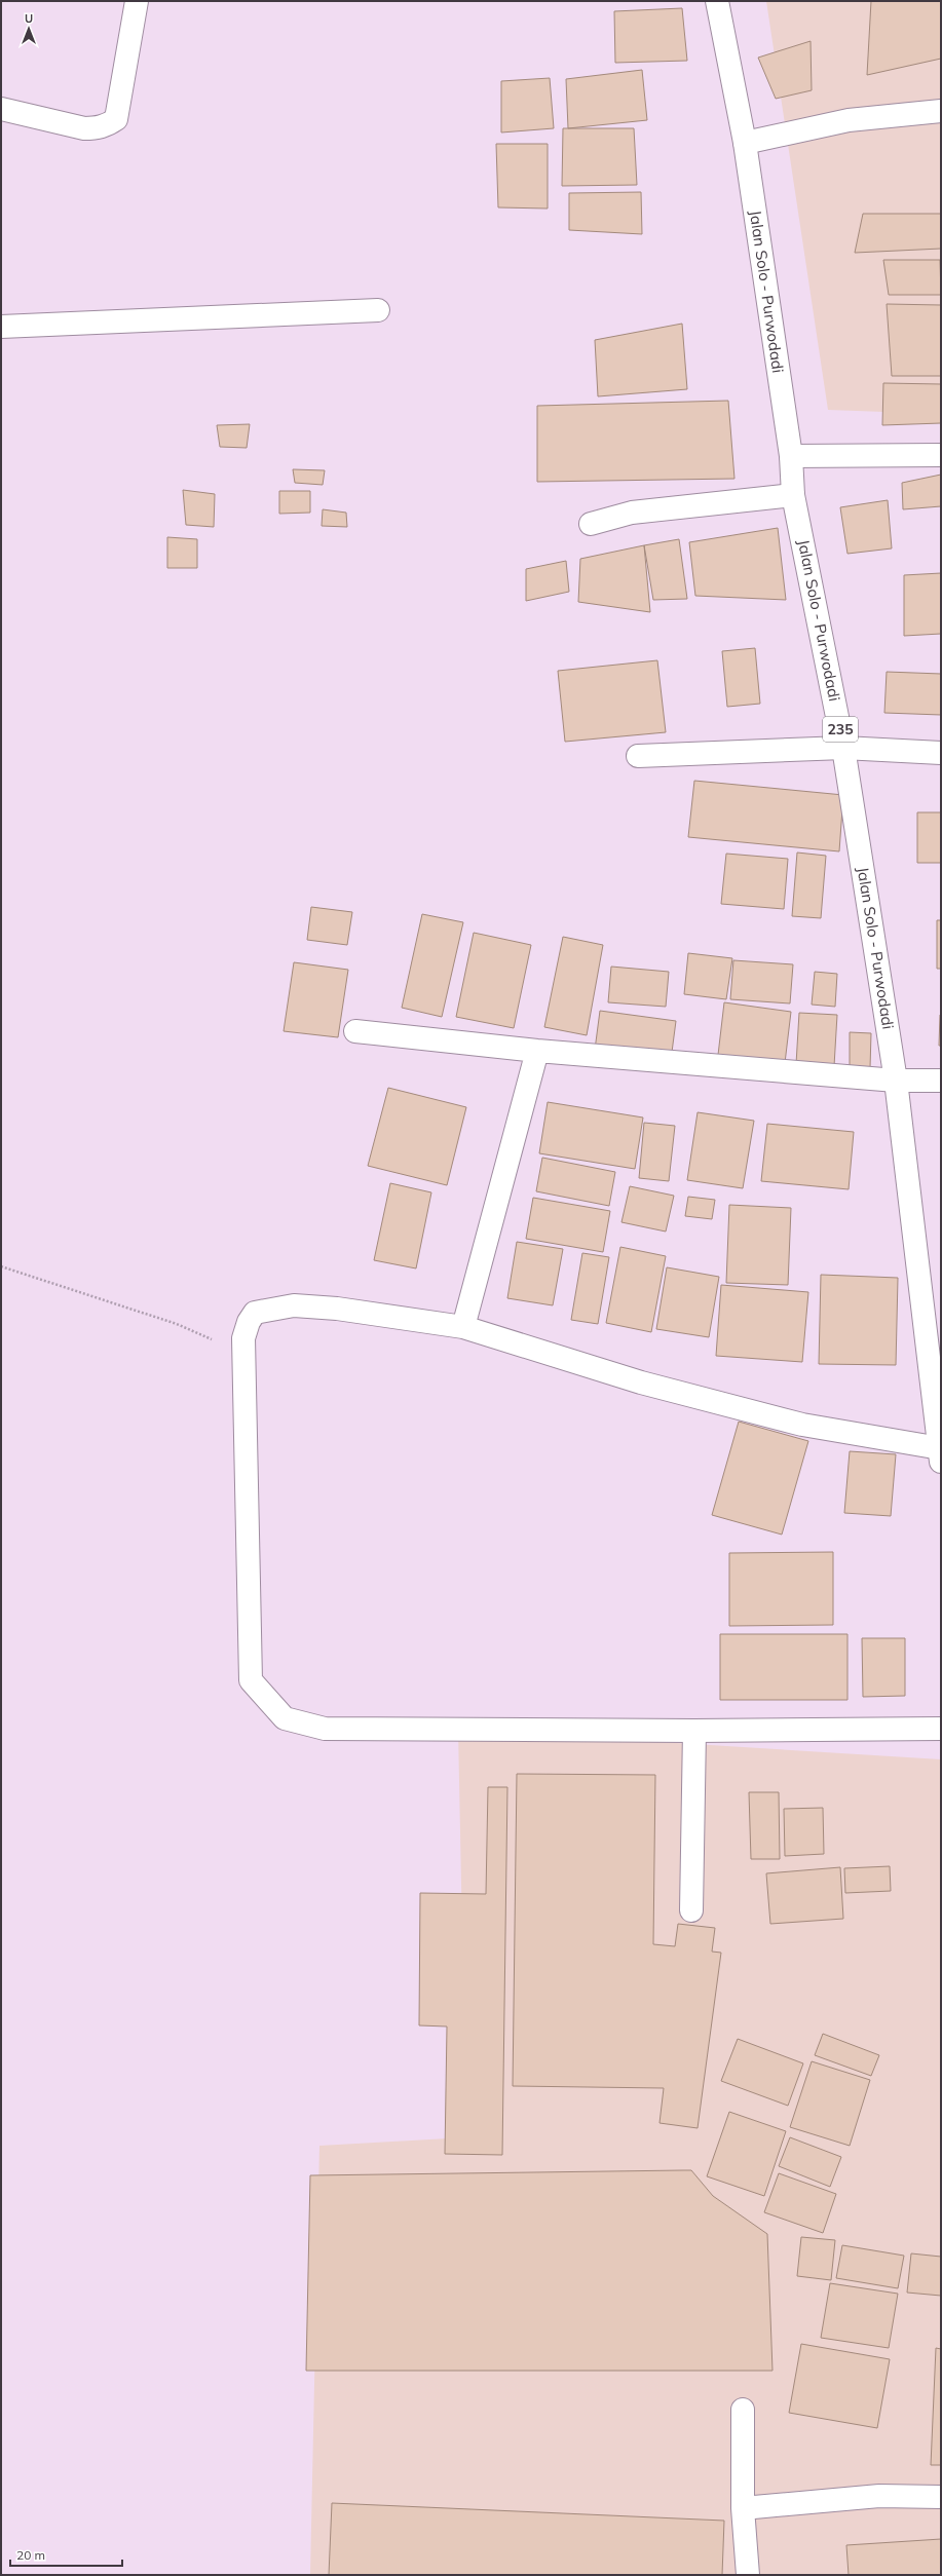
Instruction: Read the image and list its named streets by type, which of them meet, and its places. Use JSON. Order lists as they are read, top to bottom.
{
  "streets": {
    "street": ["Jalan Solo - Purwodadi", "235"]
  },
  "scale_bar": "20 m",
  "north": "top"
}
